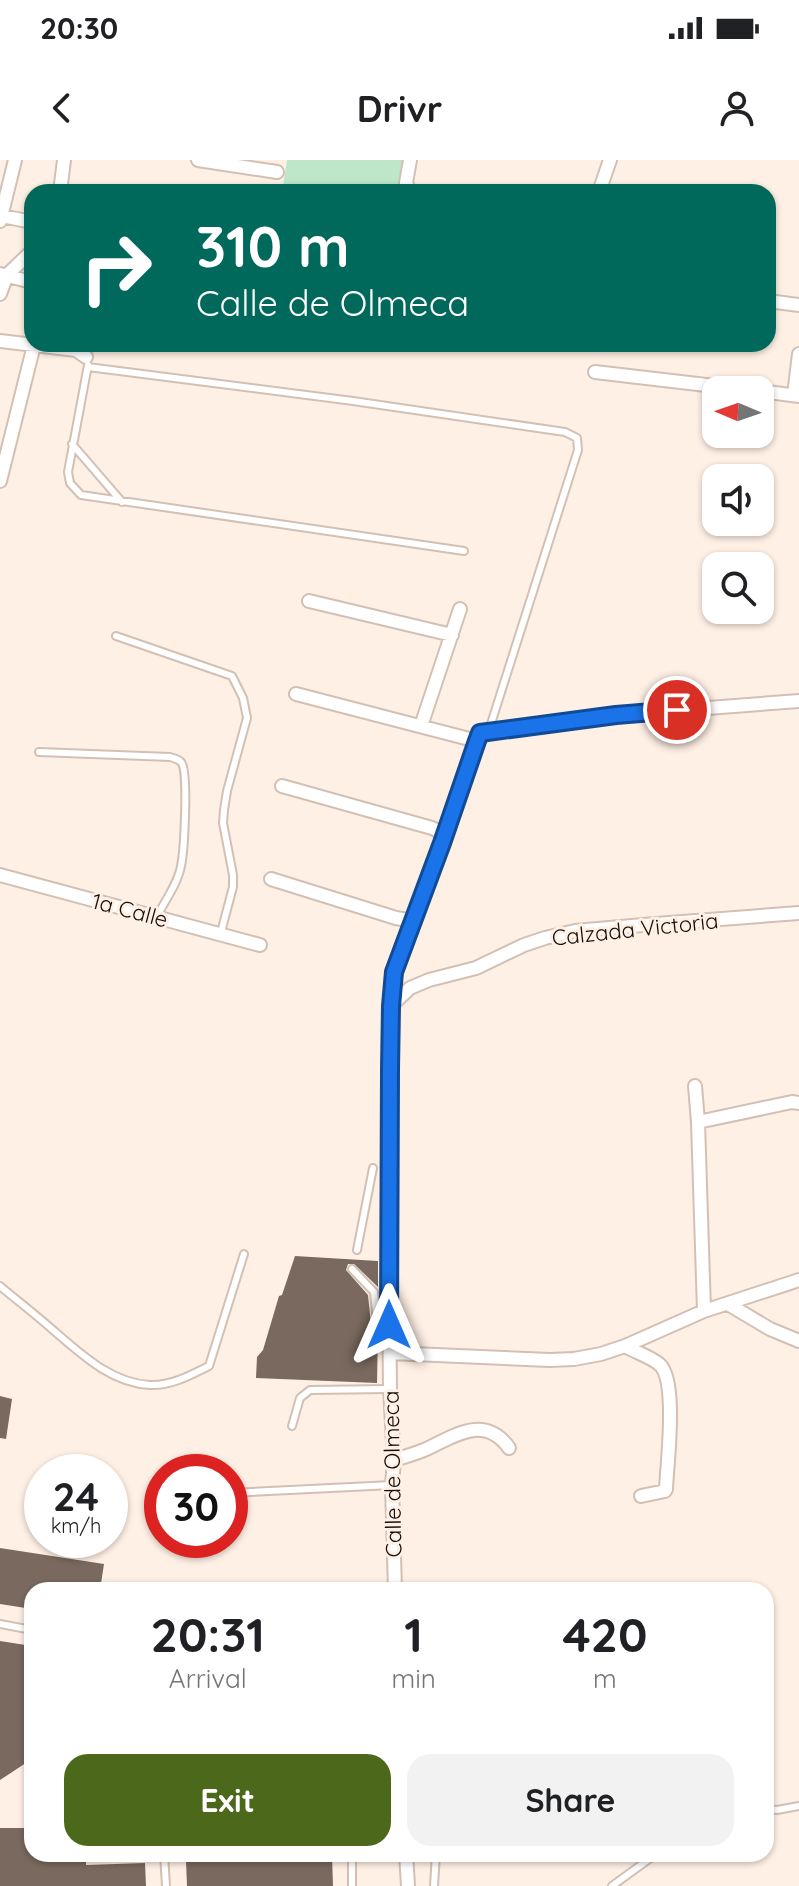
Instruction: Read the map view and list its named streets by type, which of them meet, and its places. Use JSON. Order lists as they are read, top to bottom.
{
  "streets": {
    "street": ["1a Calle", "Calzada Victoria", "Calle de Olmeca"]
  },
  "crossings": [
    ["Calzada Victoria", "Calle de Olmeca"]
  ],
  "north": "left",
  "page": {
    "status": "20:30",
    "header": "Drivr",
    "turn": ["310 m", "Calle de Olmeca"],
    "speed": "24 km/h",
    "limit": "30",
    "eta": [
      "20:31",
      "Arrival",
      "1",
      "min",
      "420",
      "m"
    ],
    "buttons": ["Exit", "Share"]
  }
}
